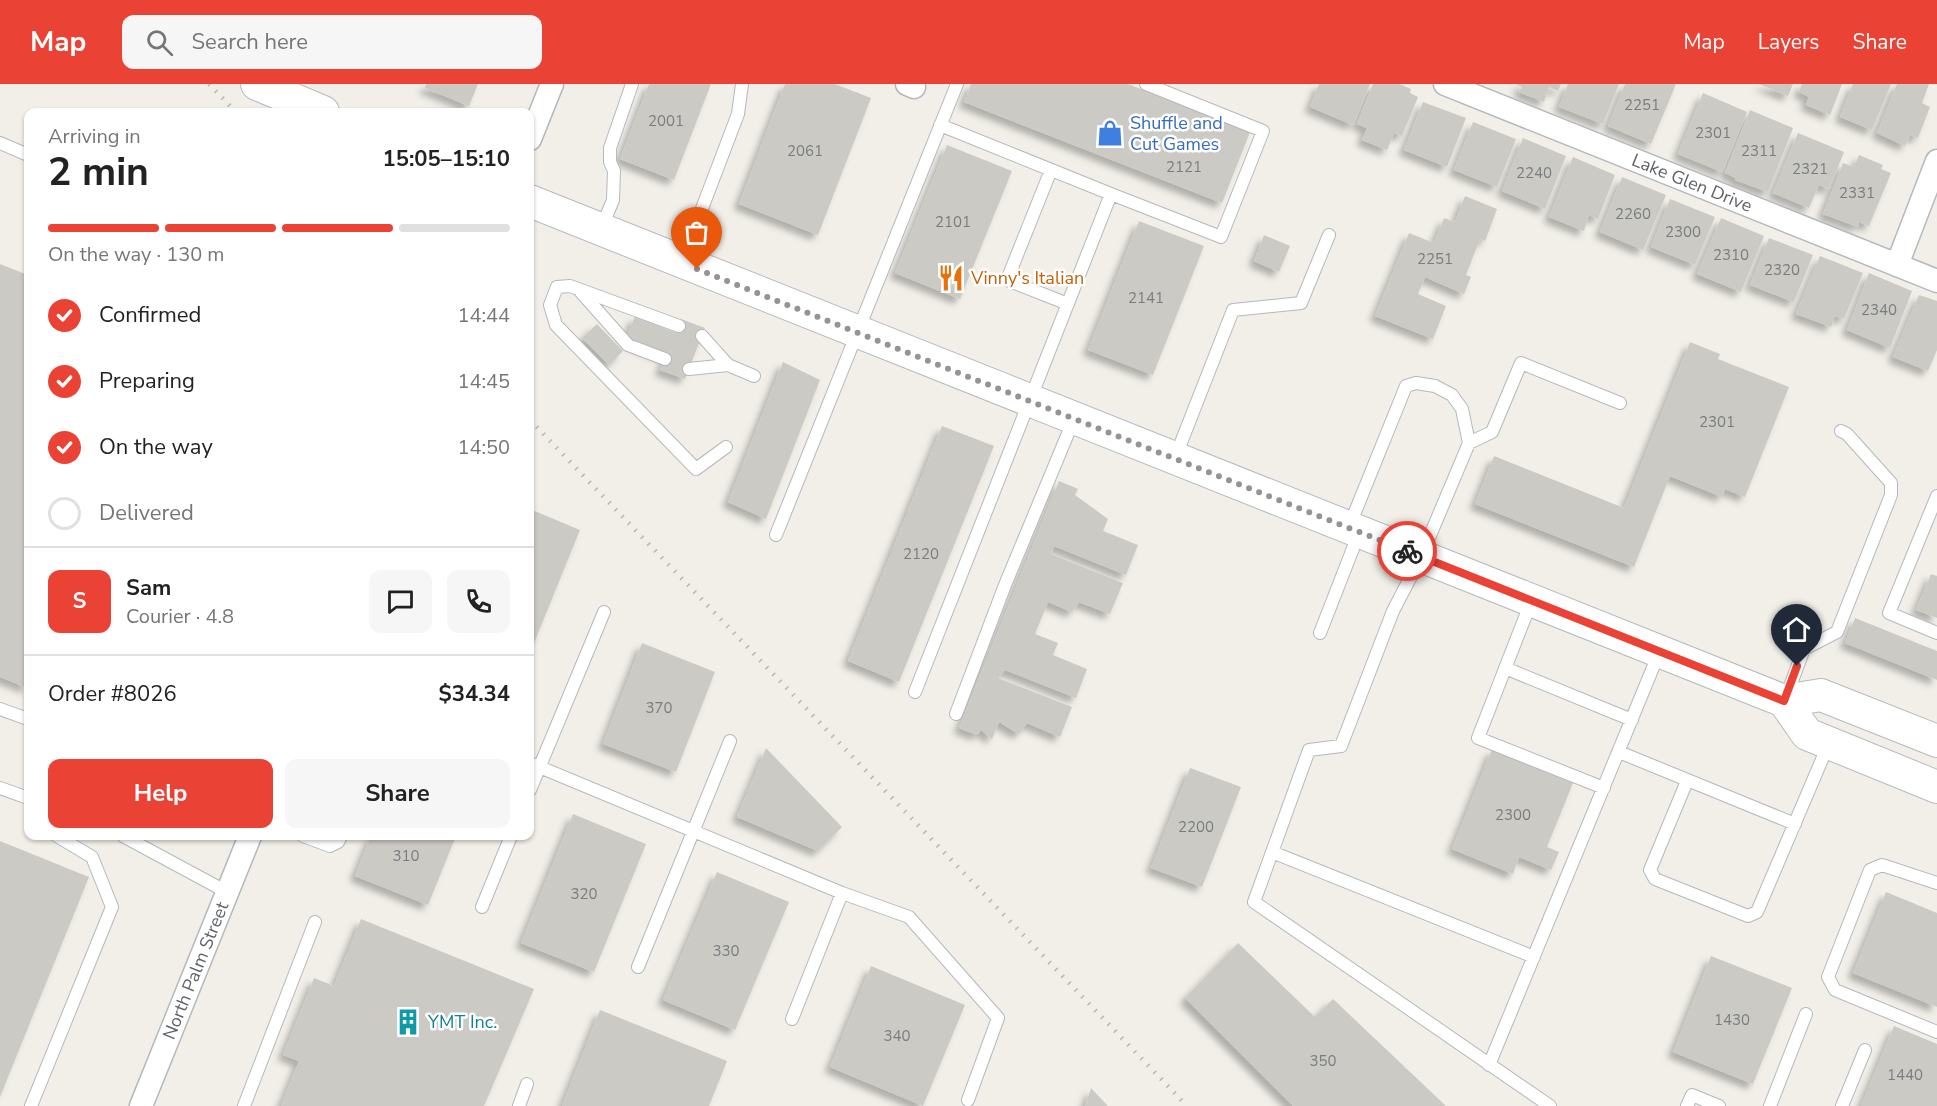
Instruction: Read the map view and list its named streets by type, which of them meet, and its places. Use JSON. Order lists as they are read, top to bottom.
{
  "streets": {
    "street": ["Lake Glen Drive", "North Palm Street"]
  },
  "places": {
    "shop": ["Shuffle and Cut Games"],
    "restaurant": ["Vinny's Italian"],
    "building": ["YMT Inc."]
  },
  "house_numbers": [
    "2251",
    "2001",
    "2301",
    "2061",
    "2311",
    "2121",
    "2321",
    "2240",
    "2331",
    "2260",
    "2101",
    "2300",
    "2310",
    "2251",
    "2320",
    "2141",
    "2340",
    "2301",
    "2120",
    "370",
    "2300",
    "2200",
    "310",
    "320",
    "330",
    "1430",
    "340",
    "350",
    "1440"
  ],
  "page": {
    "header": "Map",
    "search": "Search here",
    "nav": ["Map", "Layers", "Share"],
    "heading": ["2 min", "Arriving in", "15:05–15:10"],
    "panel": [
      "Sam",
      "Courier · 4.8",
      "Order #8026",
      "$34.34"
    ],
    "bar": "On the way · 130 m",
    "list": [
      ["Confirmed", "14:44"],
      ["Preparing", "14:45"],
      ["On the way", "14:50"],
      "Delivered"
    ],
    "round": "S",
    "buttons": ["Help", "Share"]
  }
}
